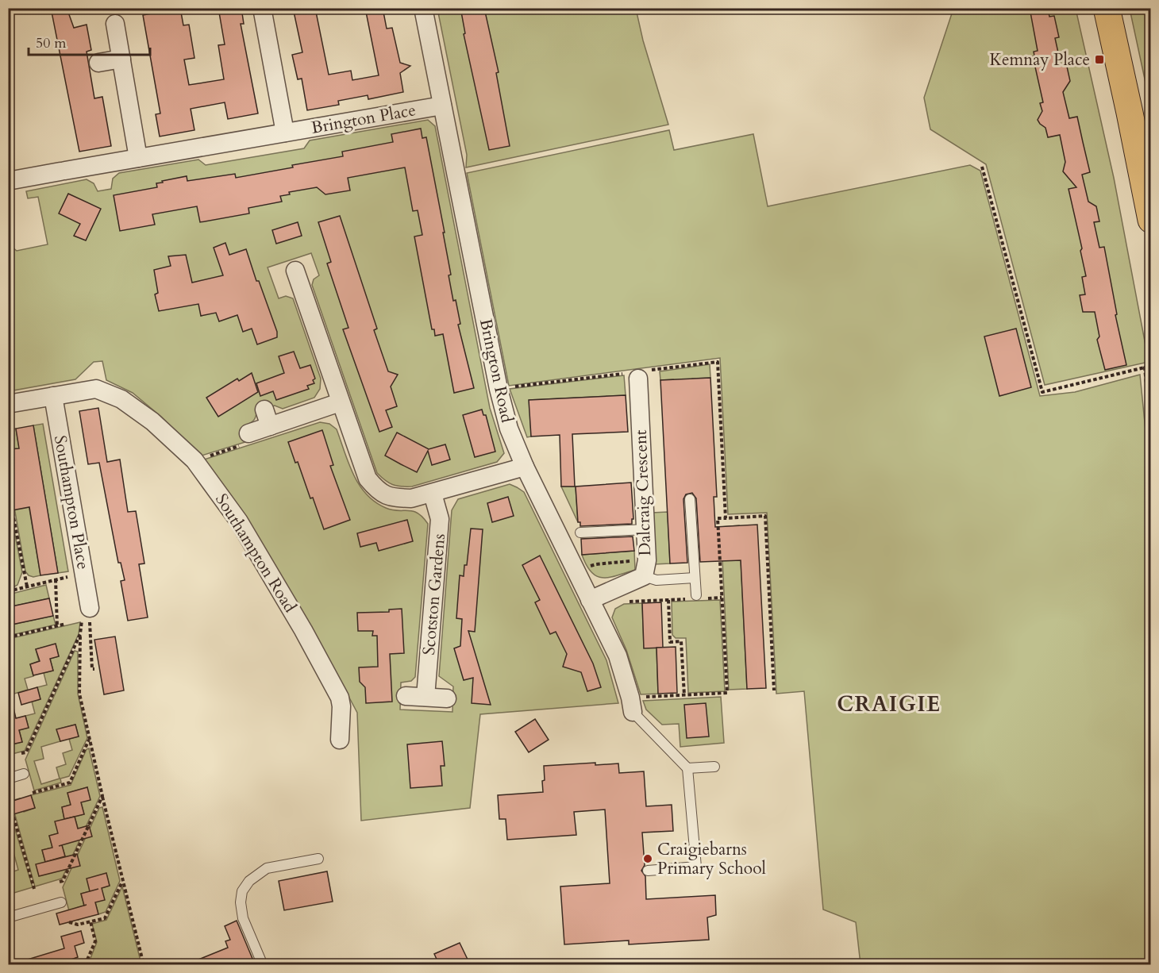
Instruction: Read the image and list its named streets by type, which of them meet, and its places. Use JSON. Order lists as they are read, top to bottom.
{
  "streets": {
    "street": [
      "Brington Place",
      "Brington Road",
      "Dalcraig Crescent",
      "Southampton Place",
      "Southampton Road",
      "Scotston Gardens"
    ]
  },
  "crossings": [
    ["Brington Place", "Brington Road"],
    ["Brington Road", "Dalcraig Crescent"],
    ["Southampton Place", "Southampton Road"]
  ],
  "districts": ["CRAIGIE"],
  "places": {
    "transit": ["Kemnay Place"],
    "other": ["Craigiebarns Primary School"]
  },
  "scale_bar": "50 m"
}
